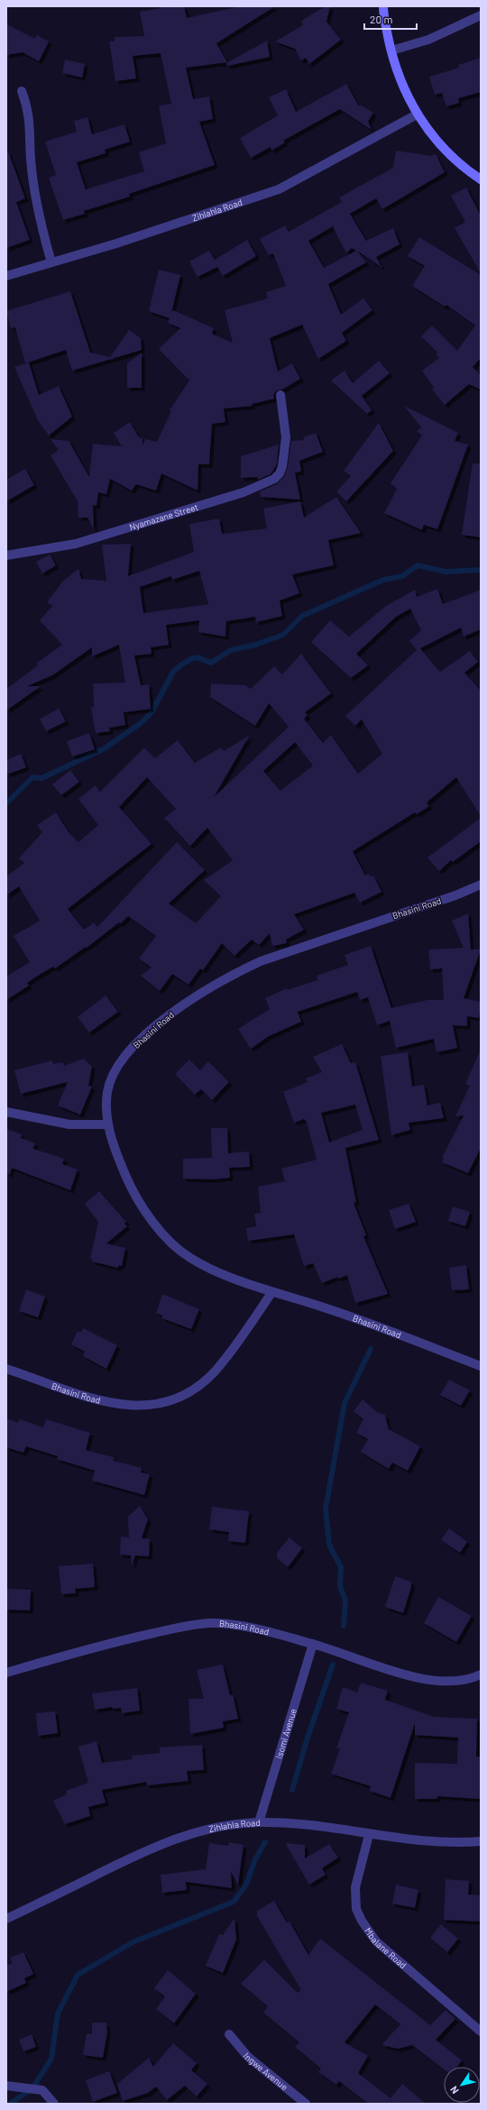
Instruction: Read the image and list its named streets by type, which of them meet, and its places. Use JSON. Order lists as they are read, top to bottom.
{
  "streets": {
    "street": [
      "Zihlahla Road",
      "Nyamazane Street",
      "Bhasini Road",
      "Isomi Avenue",
      "Mbalane Road",
      "Ingwe Avenue"
    ]
  },
  "crossings": [
    ["Zihlahla Road", "Isomi Avenue"],
    ["Zihlahla Road", "Mbalane Road"],
    ["Bhasini Road", "Isomi Avenue"]
  ],
  "scale_bar": "20 m",
  "north": "bottom left"
}
